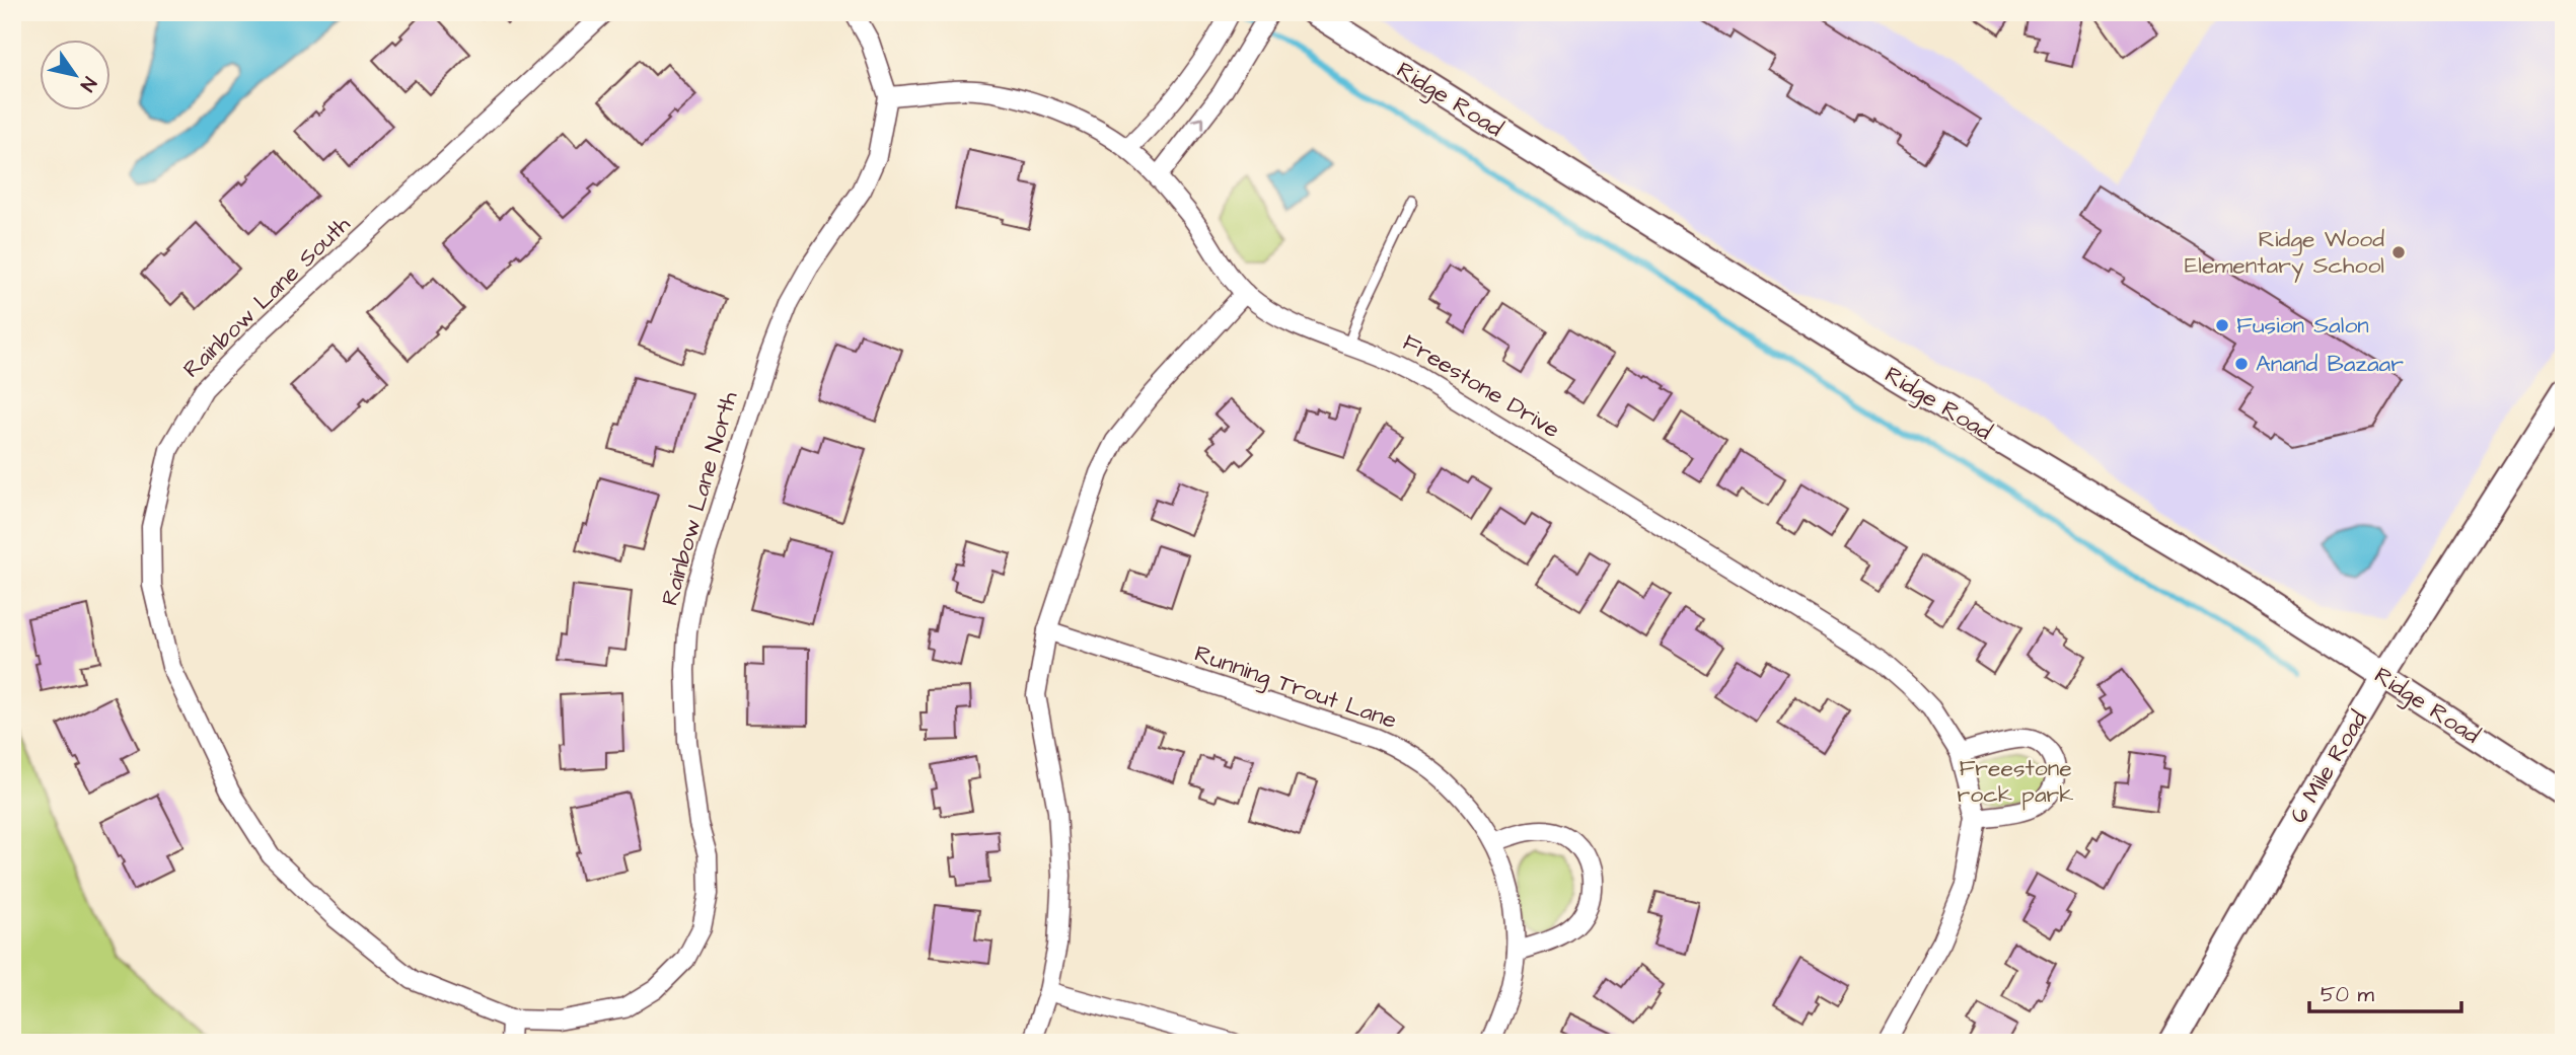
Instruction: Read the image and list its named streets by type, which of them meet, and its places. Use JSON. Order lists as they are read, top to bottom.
{
  "streets": {
    "street": [
      "Ridge Road",
      "Rainbow Lane South",
      "Freestone Drive",
      "Rainbow Lane North",
      "Running Trout Lane",
      "6 Mile Road"
    ]
  },
  "crossings": [
    ["Ridge Road", "6 Mile Road"],
    ["Rainbow Lane South", "Rainbow Lane North"],
    ["Freestone Drive", "Rainbow Lane North"]
  ],
  "parks": ["Freestone rock park"],
  "places": ["Ridge Wood Elementary School", "Fusion Salon", "Anand Bazaar"],
  "scale_bar": "50 m",
  "north": "bottom right"
}
